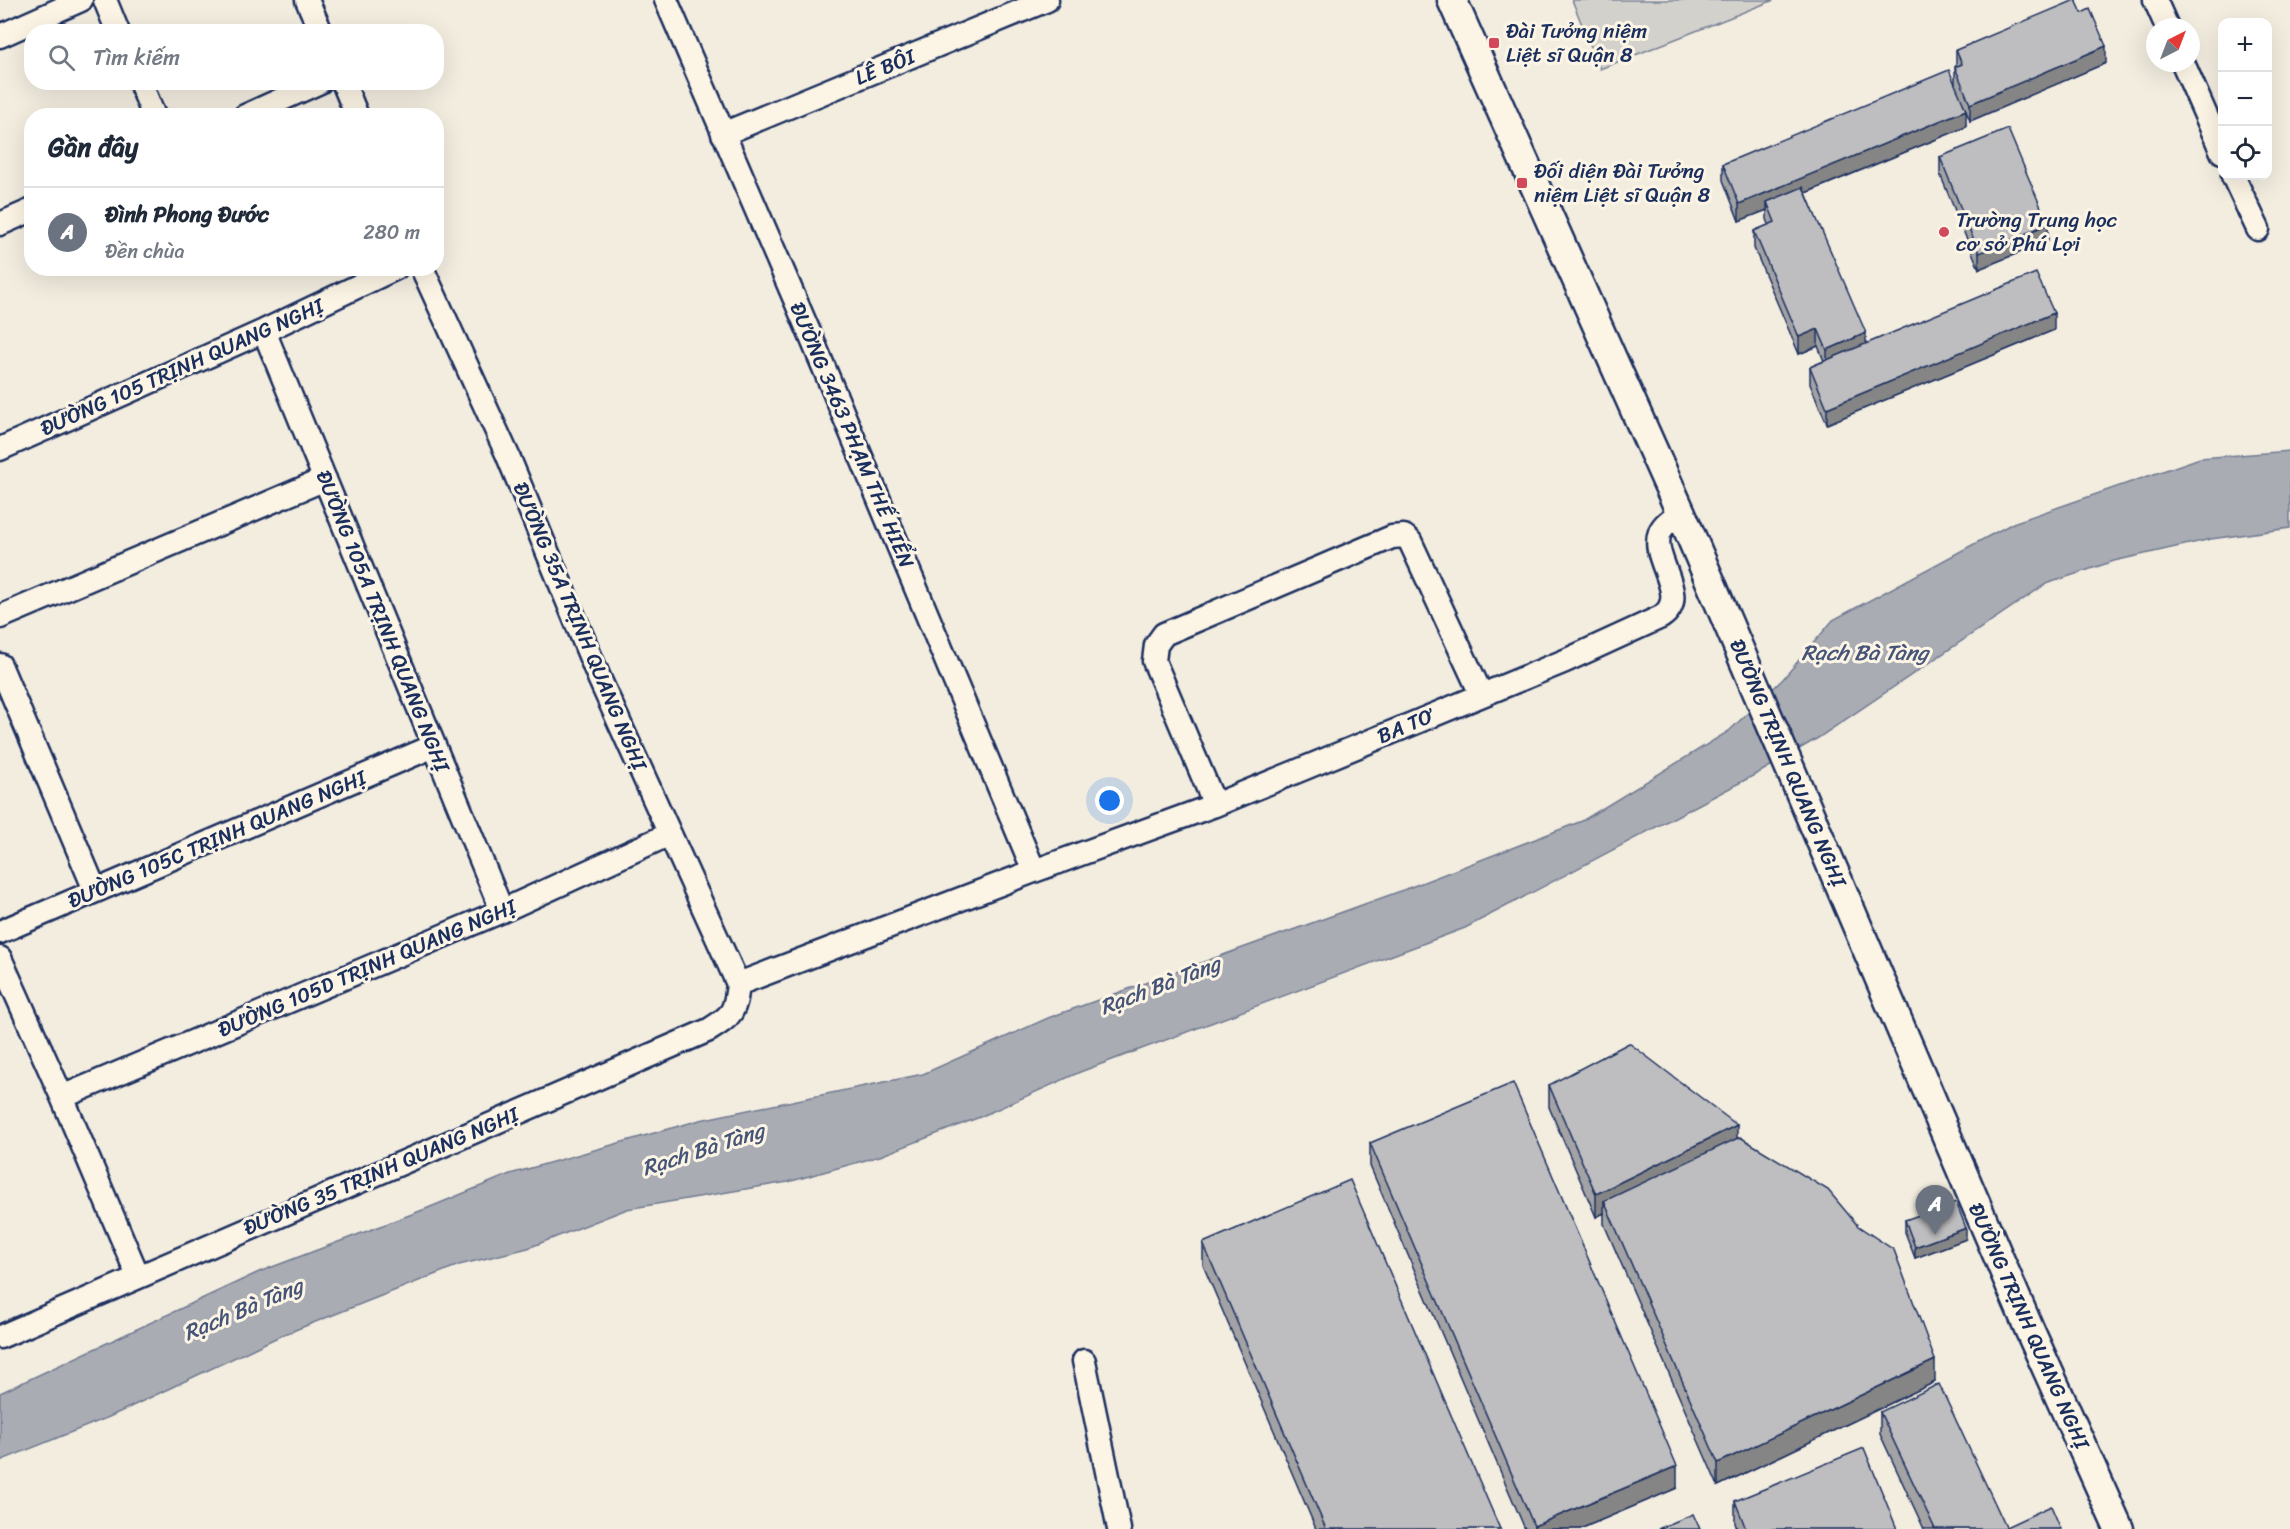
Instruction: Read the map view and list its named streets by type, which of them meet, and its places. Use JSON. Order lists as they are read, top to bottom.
{
  "streets": {
    "main road": ["ĐƯỜNG TRỊNH QUANG NGHỊ"],
    "street": [
      "LÊ BÔI",
      "ĐƯỜNG 105 TRỊNH QUANG NGHỊ",
      "ĐƯỜNG 3463 PHẠM THẾ HIỂN",
      "ĐƯỜNG 105A TRỊNH QUANG NGHỊ",
      "ĐƯỜNG 35A TRỊNH QUANG NGHỊ",
      "BA TƠ",
      "ĐƯỜNG 105C TRỊNH QUANG NGHỊ",
      "ĐƯỜNG 105D TRỊNH QUANG NGHỊ",
      "ĐƯỜNG 35 TRỊNH QUANG NGHỊ"
    ]
  },
  "crossings": [
    ["LÊ BÔI", "ĐƯỜNG 3463 PHẠM THẾ HIỂN"],
    ["ĐƯỜNG 105 TRỊNH QUANG NGHỊ", "ĐƯỜNG 105A TRỊNH QUANG NGHỊ"],
    ["ĐƯỜNG 3463 PHẠM THẾ HIỂN", "BA TƠ"],
    ["ĐƯỜNG 105A TRỊNH QUANG NGHỊ", "ĐƯỜNG 105C TRỊNH QUANG NGHỊ"],
    ["ĐƯỜNG 105A TRỊNH QUANG NGHỊ", "ĐƯỜNG 105D TRỊNH QUANG NGHỊ"],
    ["ĐƯỜNG 35A TRỊNH QUANG NGHỊ", "BA TƠ"],
    ["ĐƯỜNG 35A TRỊNH QUANG NGHỊ", "ĐƯỜNG 105D TRỊNH QUANG NGHỊ"],
    ["ĐƯỜNG 35A TRỊNH QUANG NGHỊ", "ĐƯỜNG 35 TRỊNH QUANG NGHỊ"],
    ["BA TƠ", "ĐƯỜNG TRỊNH QUANG NGHỊ"],
    ["BA TƠ", "ĐƯỜNG 35 TRỊNH QUANG NGHỊ"]
  ],
  "water": ["Rạch Bà Tàng"],
  "places": {
    "transit": ["Đài Tưởng niệm Liệt sĩ Quận 8", "Đối diện Đài Tưởng niệm Liệt sĩ Quận 8"],
    "other": ["Trường Trung học cơ sở Phú Lợi"]
  },
  "north": "top right",
  "page": {
    "map_buttons": ["+", "−"],
    "search": "Tìm kiếm",
    "heading": "Gần đây",
    "list": [
      {
        "mark": "A",
        "name": "Đình Phong Đước",
        "note": "Đền chùa",
        "value": "280 m"
      }
    ],
    "pins": "A"
  }
}
